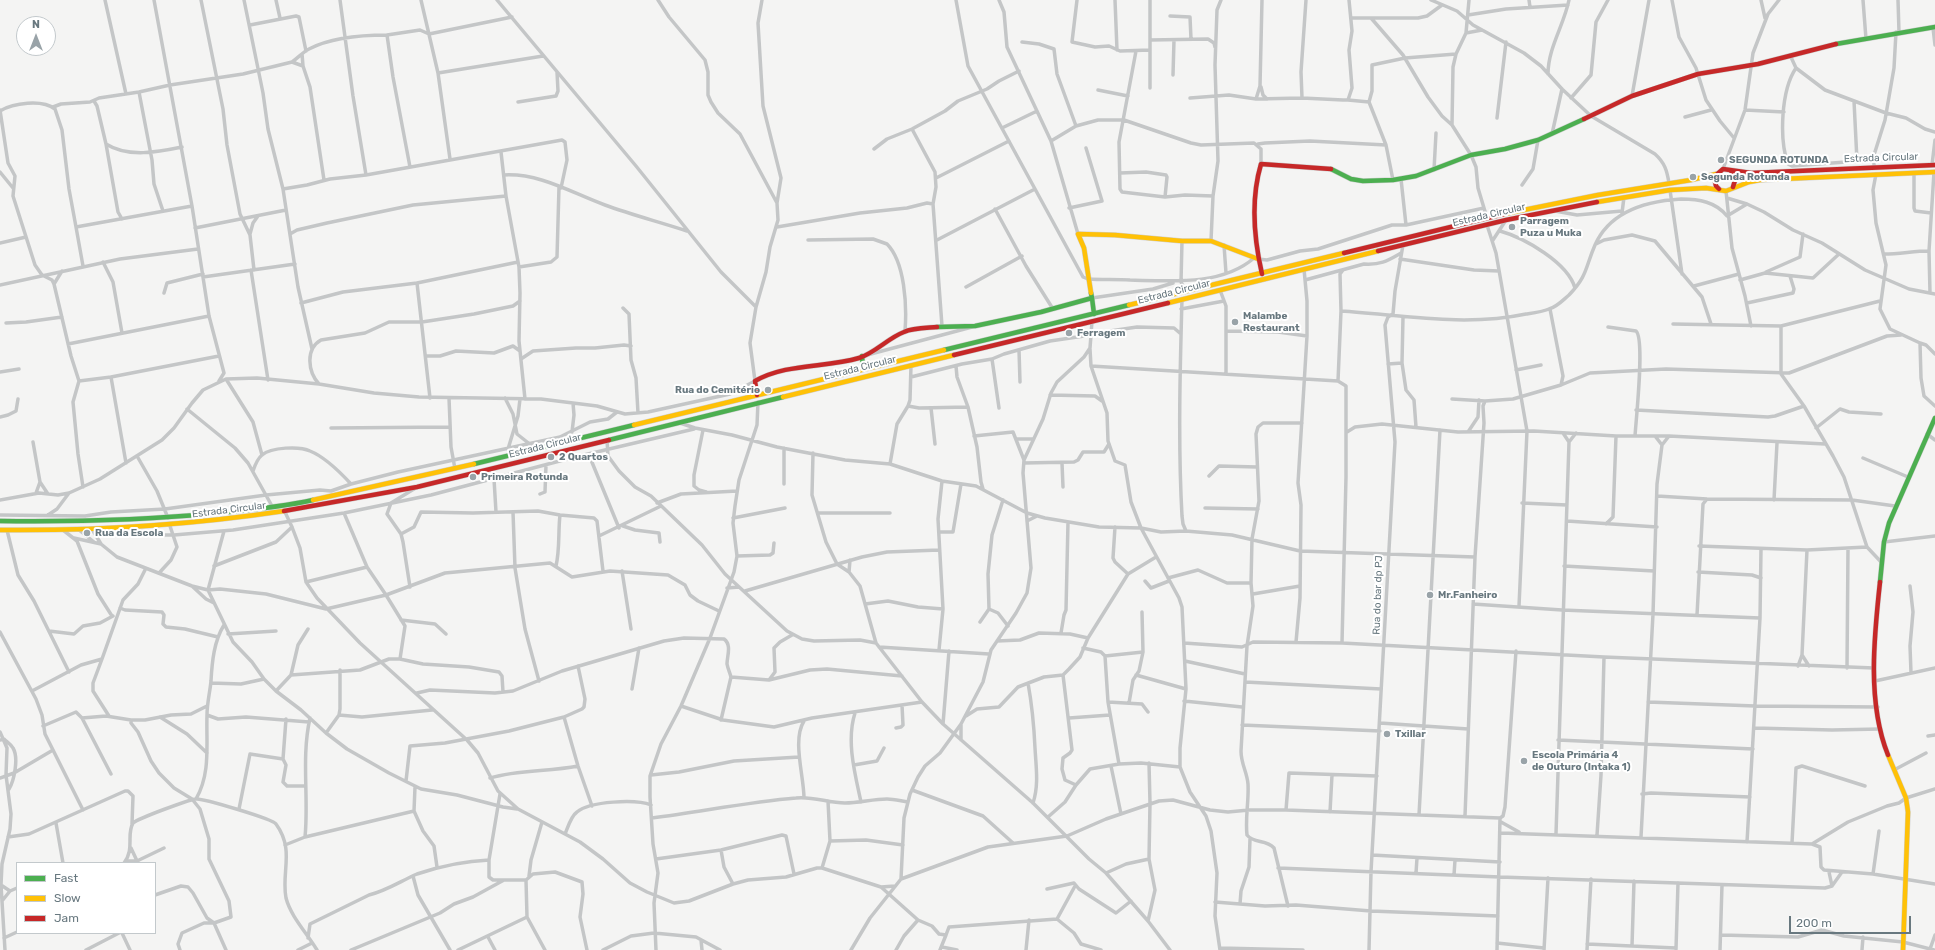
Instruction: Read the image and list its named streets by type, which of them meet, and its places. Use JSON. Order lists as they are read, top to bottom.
{
  "streets": {
    "main road": ["Estrada Circular"],
    "street": ["Rua do bar dp PJ"]
  },
  "crossings": [
    ["Estrada Circular", "Rua do bar dp PJ"]
  ],
  "places": [
    "SEGUNDA ROTUNDA",
    "Segunda Rotunda",
    "Parragem Puza u Muka",
    "Malambe Restaurant",
    "Ferragem",
    "Rua do Cemitério",
    "2 Quartos",
    "Primeira Rotunda",
    "Rua da Escola",
    "Mr.Fanheiro",
    "Txillar",
    "Escola Primária 4 de Outuro (Intaka 1)"
  ],
  "legend": ["Fast", "Slow", "Jam"],
  "scale_bar": "200 m",
  "north": "top"
}
